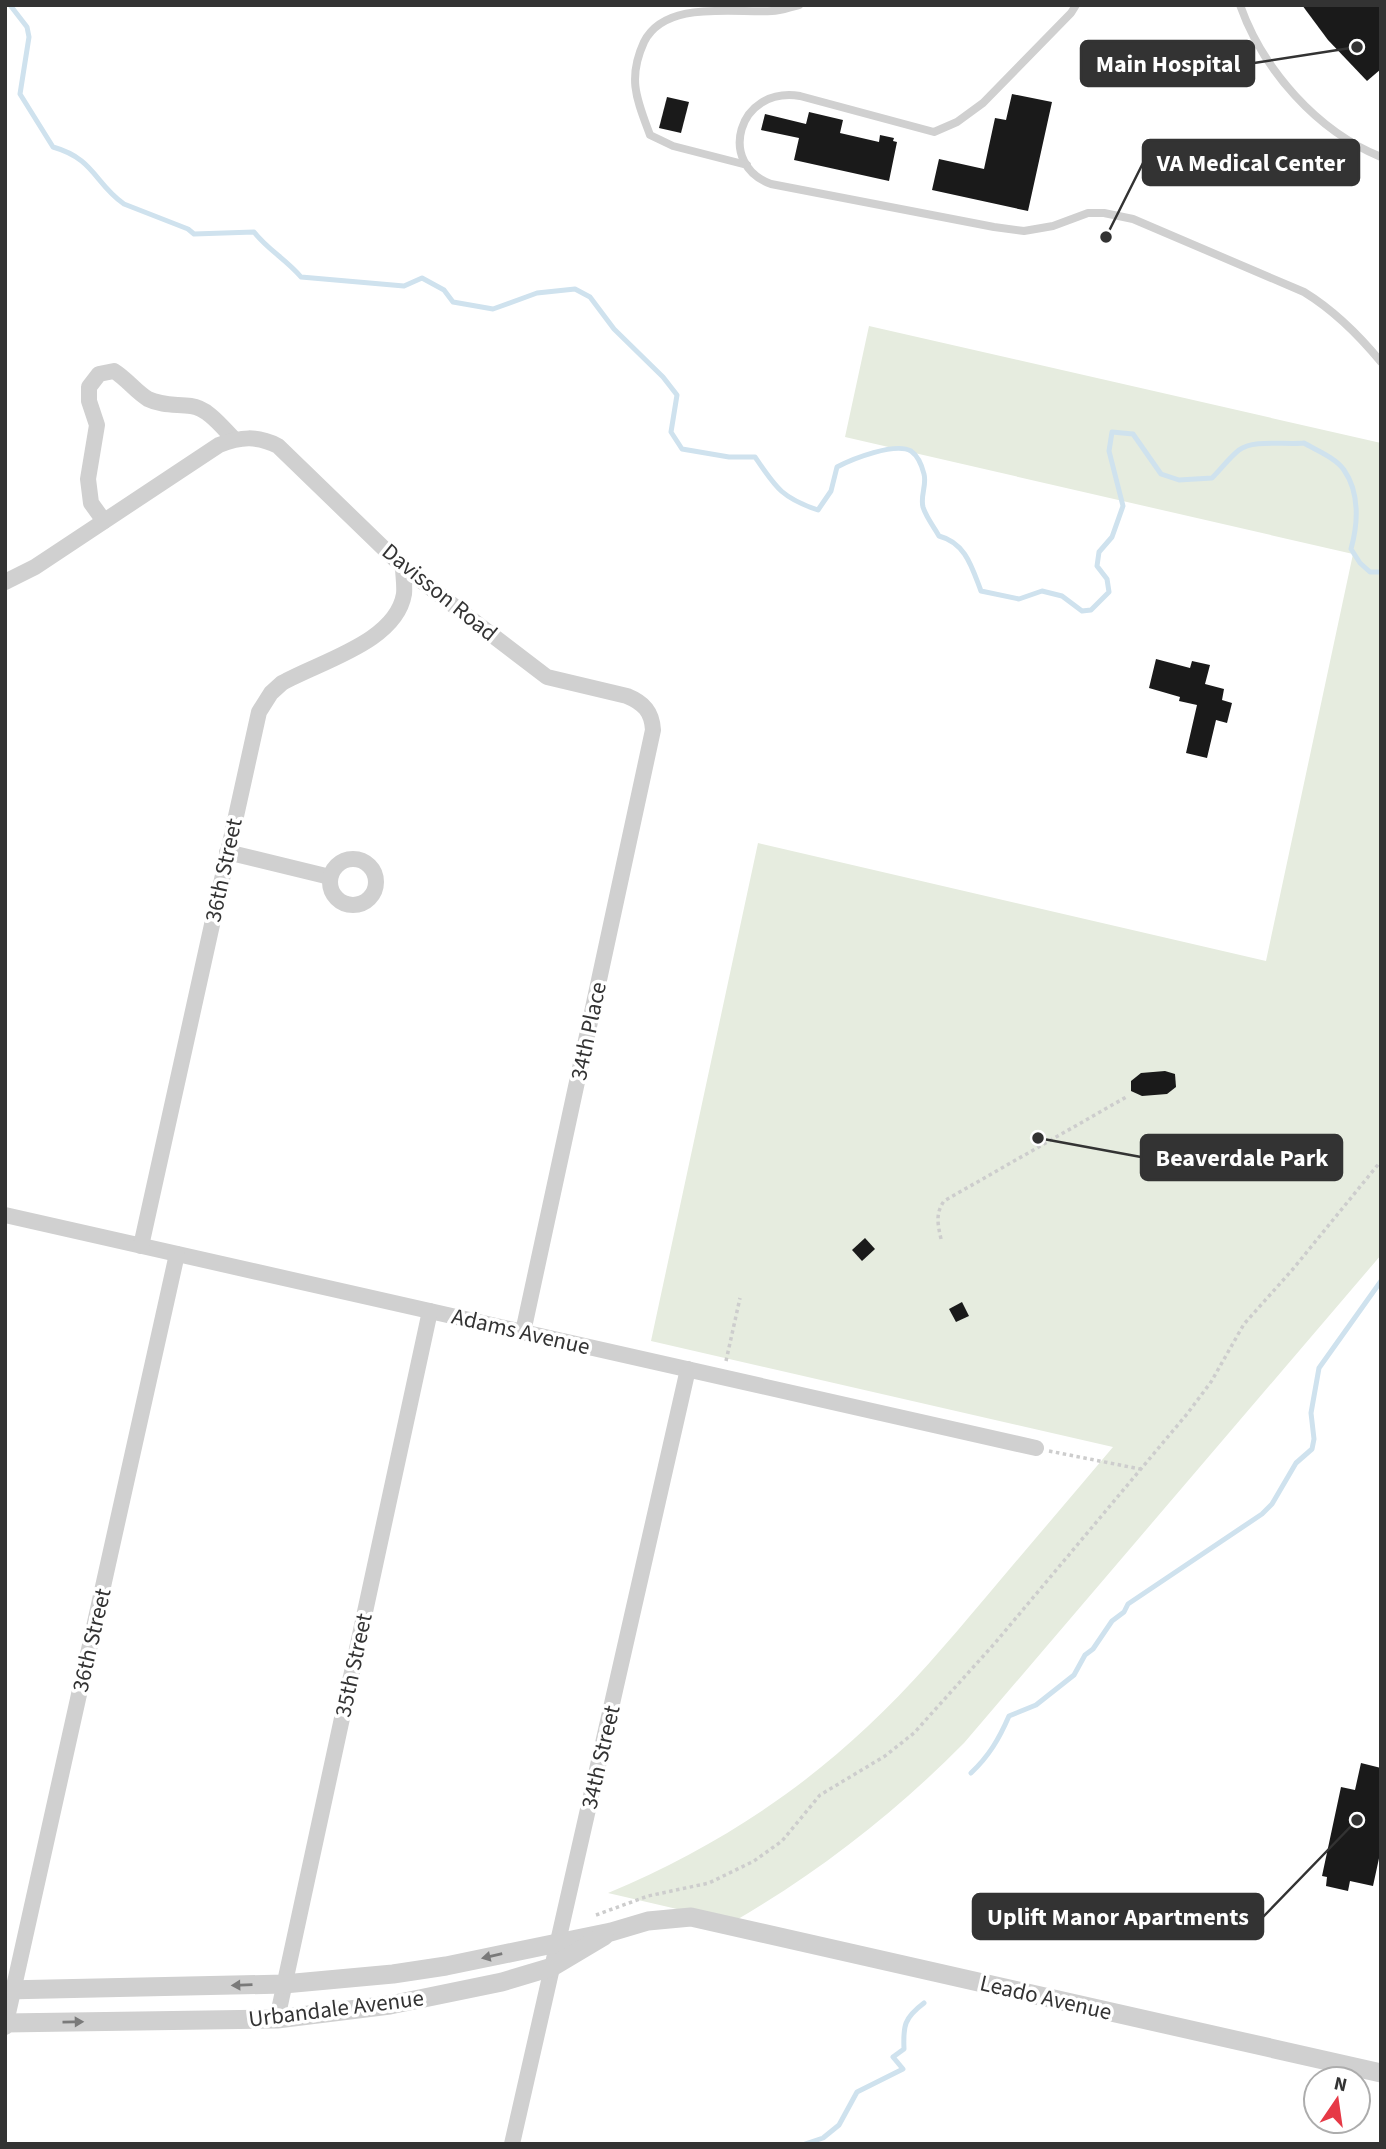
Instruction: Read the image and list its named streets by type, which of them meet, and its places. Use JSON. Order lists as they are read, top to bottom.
{
  "streets": {
    "street": [
      "Davisson Road",
      "36th Street",
      "34th Place",
      "Adams Avenue",
      "35th Street",
      "34th Street",
      "Leado Avenue",
      "Urbandale Avenue"
    ]
  },
  "crossings": [
    ["Davisson Road", "36th Street"],
    ["Davisson Road", "34th Place"],
    ["36th Street", "Adams Avenue"],
    ["36th Street", "Urbandale Avenue"],
    ["34th Place", "Adams Avenue"],
    ["Adams Avenue", "35th Street"],
    ["Adams Avenue", "34th Street"],
    ["35th Street", "Urbandale Avenue"],
    ["34th Street", "Urbandale Avenue"],
    ["Leado Avenue", "Urbandale Avenue"]
  ],
  "places": [
    "Main Hospital",
    "VA Medical Center",
    "Beaverdale Park",
    "Uplift Manor Apartments"
  ],
  "north": "top"
}
